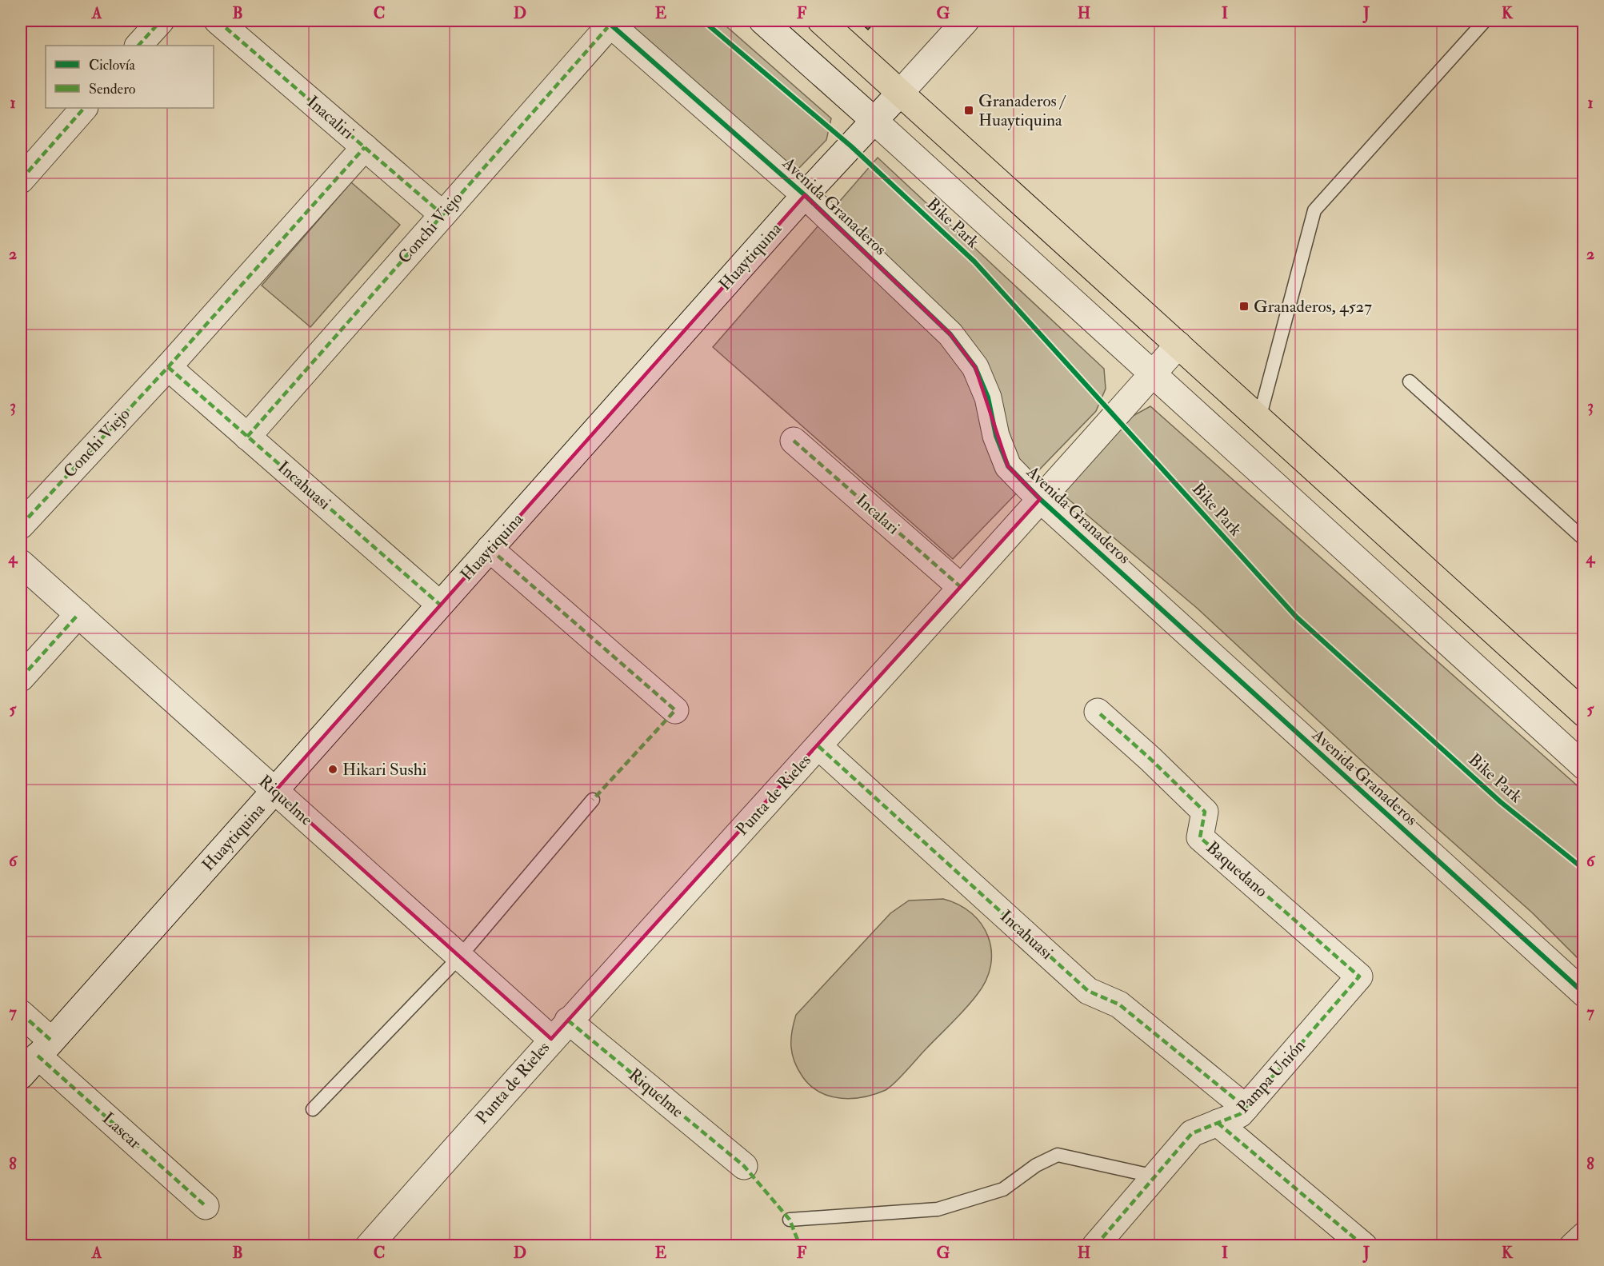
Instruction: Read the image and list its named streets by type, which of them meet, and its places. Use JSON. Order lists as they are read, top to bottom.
{
  "streets": {
    "street": [
      "Inacaliri",
      "Avenida Granaderos",
      "Conchi Viejo",
      "Huaytiquina",
      "Incahuasi",
      "Incalari",
      "Punta de Rieles",
      "Riquelme",
      "Baquedano",
      "Pampa Unión",
      "Lascar"
    ],
    "cycle path": ["Bike Park"]
  },
  "crossings": [
    ["Inacaliri", "Conchi Viejo"],
    ["Avenida Granaderos", "Conchi Viejo"],
    ["Avenida Granaderos", "Huaytiquina"],
    ["Avenida Granaderos", "Punta de Rieles"],
    ["Conchi Viejo", "Incahuasi"],
    ["Huaytiquina", "Incahuasi"],
    ["Huaytiquina", "Riquelme"],
    ["Huaytiquina", "Lascar"],
    ["Incahuasi", "Punta de Rieles"],
    ["Incahuasi", "Pampa Unión"],
    ["Incalari", "Punta de Rieles"],
    ["Punta de Rieles", "Riquelme"],
    ["Baquedano", "Pampa Unión"]
  ],
  "places": {
    "transit": ["Granaderos / Huaytiquina", "Granaderos, 4527"],
    "other": ["Hikari Sushi"]
  },
  "legend": ["Ciclovía", "Sendero"],
  "grid": {
    "columns": [
      "A",
      "B",
      "C",
      "D",
      "E",
      "F",
      "G",
      "H",
      "I",
      "J",
      "K"
    ],
    "rows": [
      "1",
      "2",
      "3",
      "4",
      "5",
      "6",
      "7",
      "8"
    ]
  }
}
